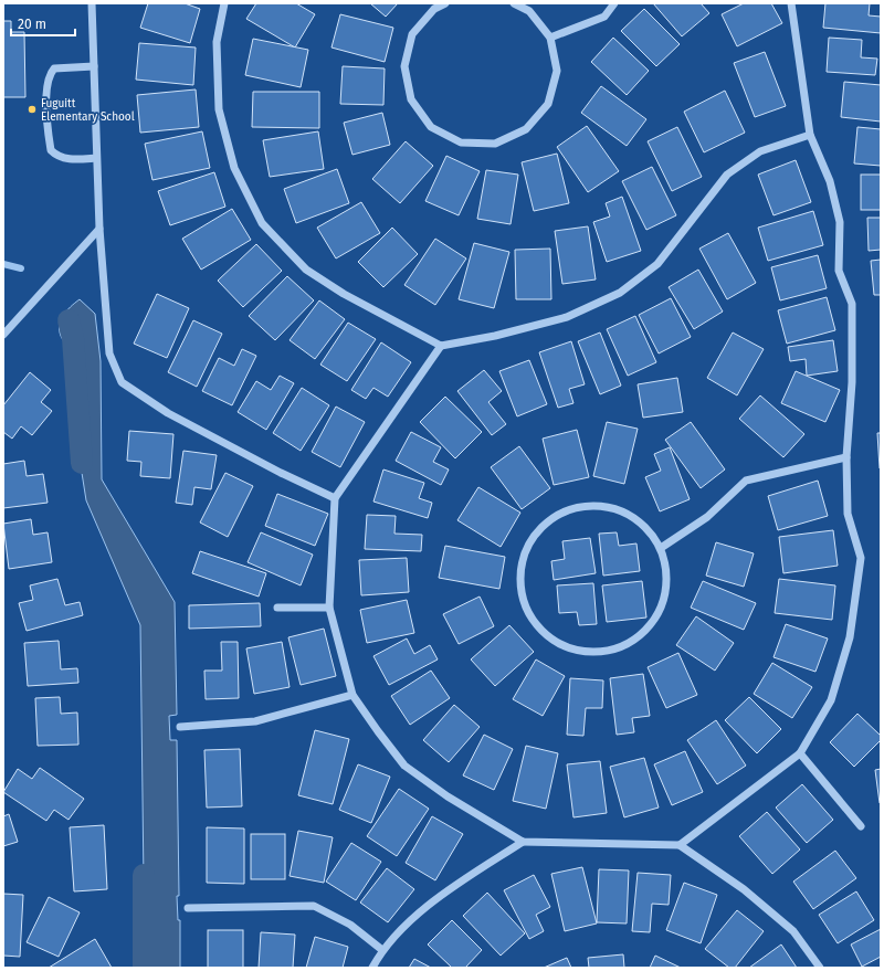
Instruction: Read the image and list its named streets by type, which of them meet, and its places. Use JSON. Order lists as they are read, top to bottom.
{
  "places": ["Fuguitt Elementary School"],
  "scale_bar": "20 m"
}
